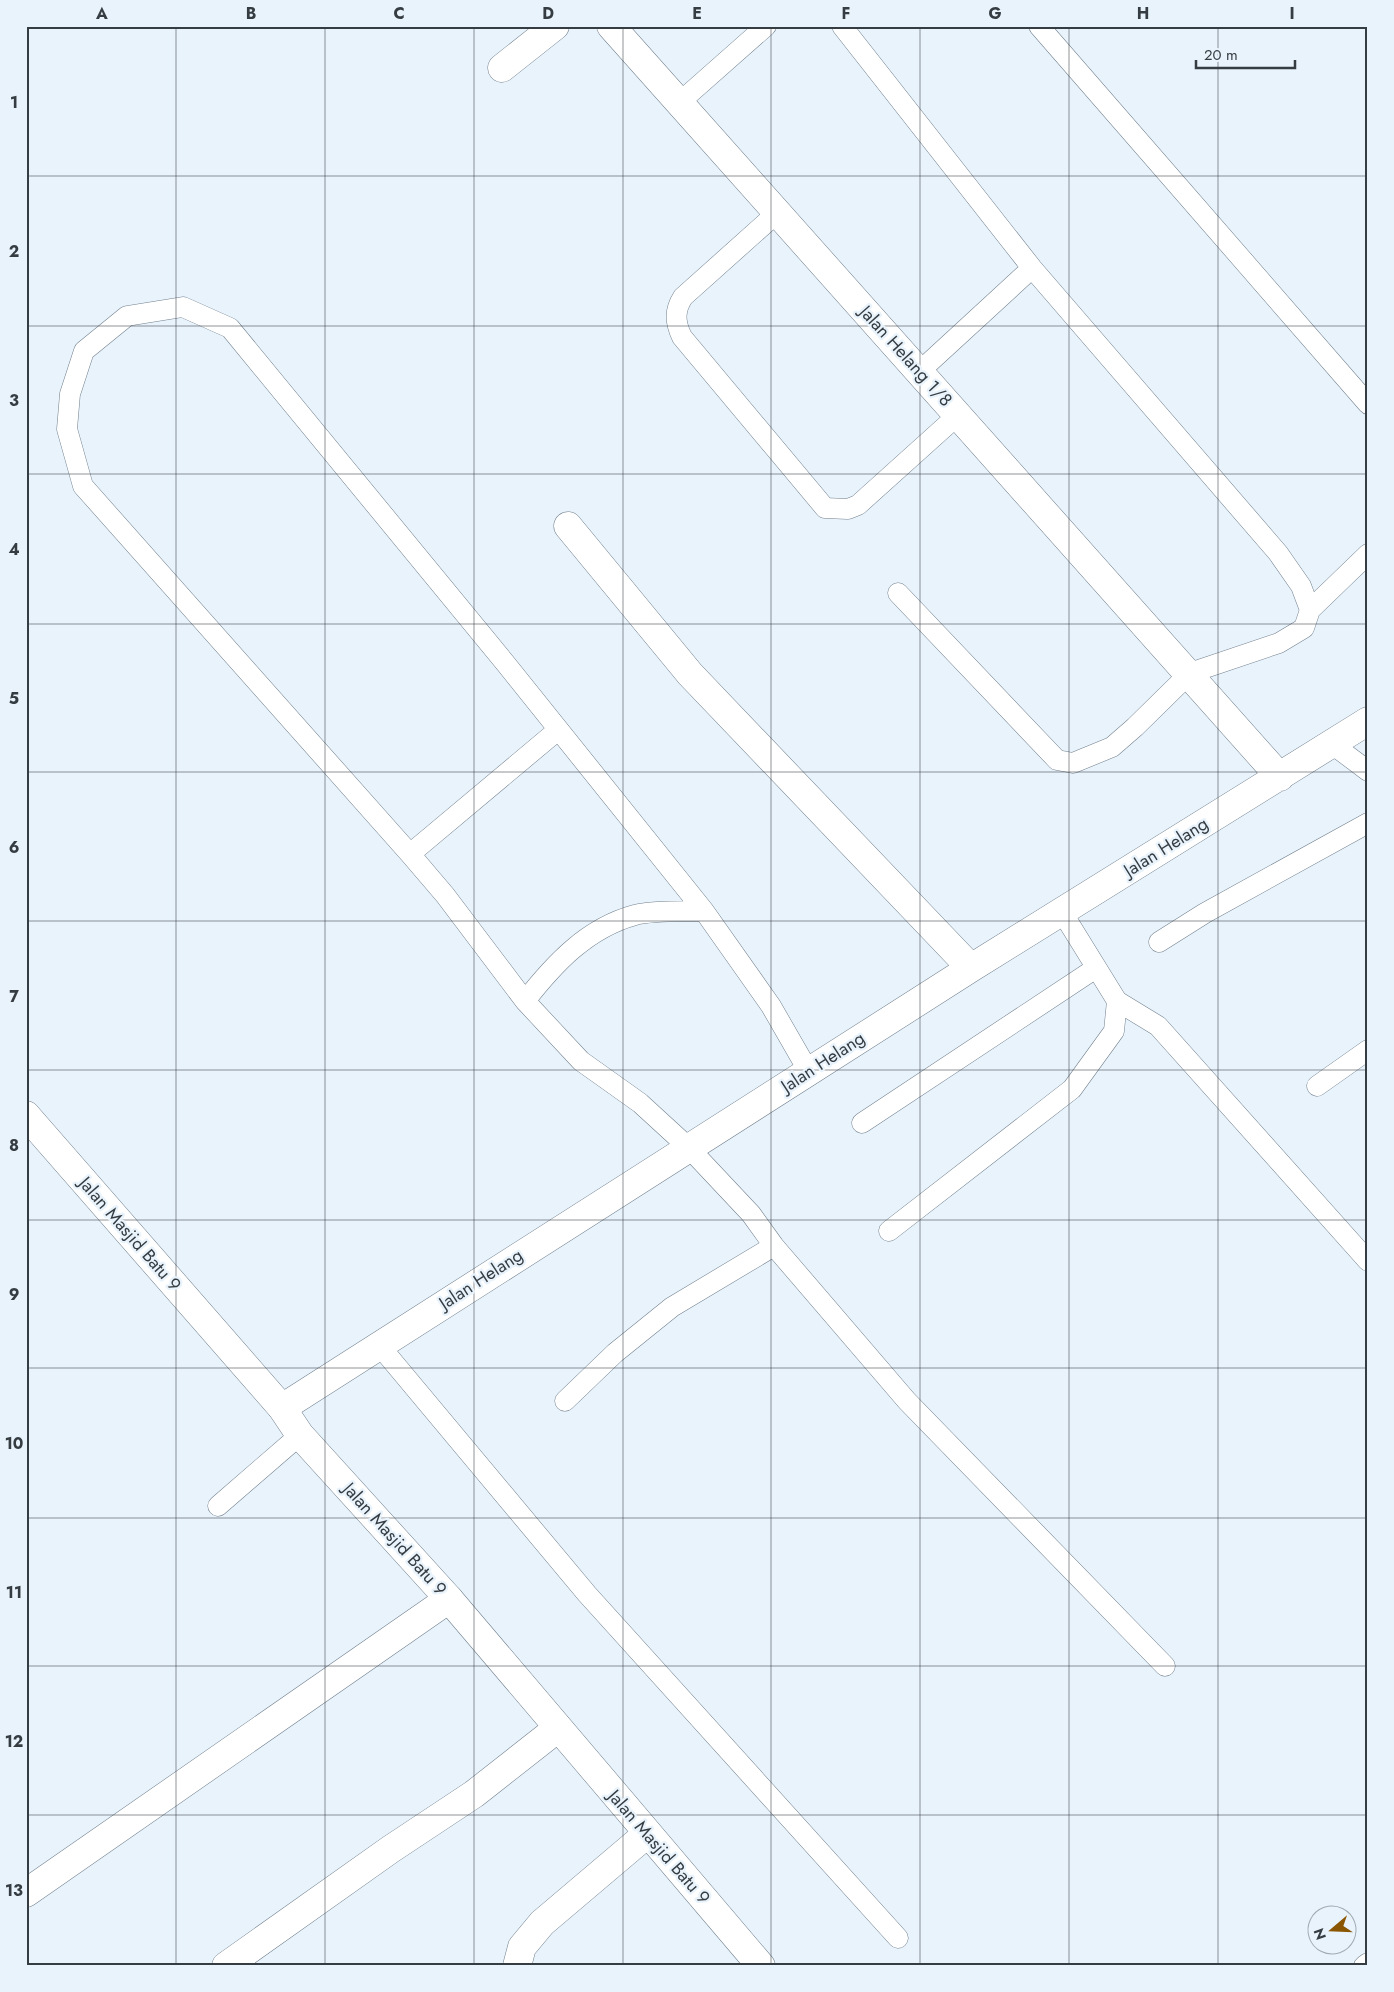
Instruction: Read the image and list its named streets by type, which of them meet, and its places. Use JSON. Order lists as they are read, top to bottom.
{
  "streets": {
    "street": ["Jalan Helang 1/8", "Jalan Helang", "Jalan Masjid Batu 9"]
  },
  "crossings": [
    ["Jalan Helang 1/8", "Jalan Helang"],
    ["Jalan Helang", "Jalan Masjid Batu 9"]
  ],
  "scale_bar": "20 m",
  "north": "left",
  "grid": {
    "columns": [
      "A",
      "B",
      "C",
      "D",
      "E",
      "F",
      "G",
      "H",
      "I"
    ],
    "rows": [
      "1",
      "2",
      "3",
      "4",
      "5",
      "6",
      "7",
      "8",
      "9",
      "10",
      "11",
      "12",
      "13"
    ]
  }
}
